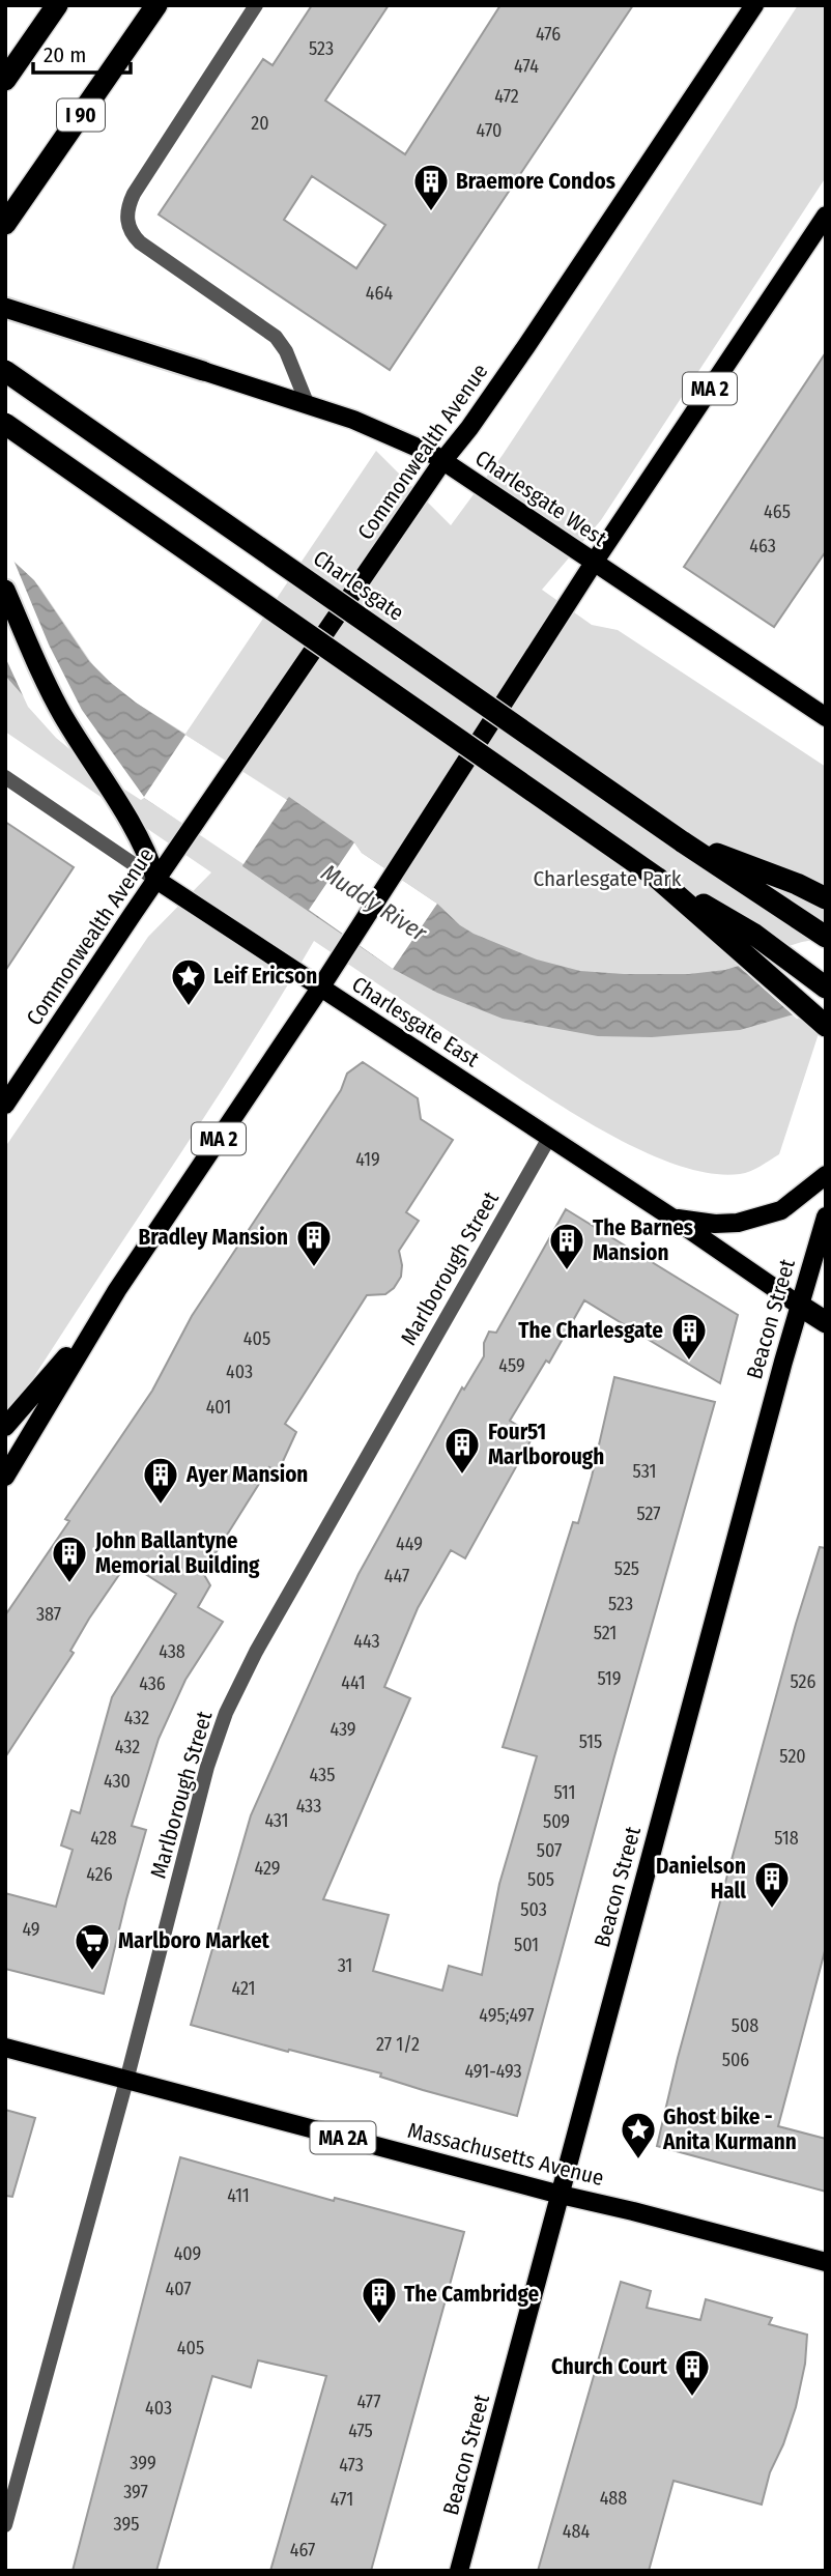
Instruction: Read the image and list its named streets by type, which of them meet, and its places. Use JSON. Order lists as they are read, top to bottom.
{
  "streets": {
    "highway": ["I 90", "Charlesgate"],
    "main road": [
      "MA 2",
      "Commonwealth Avenue",
      "Charlesgate West",
      "Charlesgate East",
      "Beacon Street",
      "MA 2A",
      "Massachusetts Avenue"
    ],
    "street": ["Marlborough Street"]
  },
  "crossings": [
    ["MA 2", "Charlesgate West"],
    ["MA 2", "Charlesgate East"],
    ["Commonwealth Avenue", "Charlesgate West"],
    ["Commonwealth Avenue", "Charlesgate East"],
    ["Charlesgate East", "Marlborough Street"],
    ["Charlesgate East", "Beacon Street"],
    ["Marlborough Street", "Massachusetts Avenue"],
    ["Beacon Street", "Massachusetts Avenue"]
  ],
  "water": ["Muddy River"],
  "parks": ["Charlesgate Park"],
  "places": {
    "building": [
      "Braemore Condos",
      "Bradley Mansion",
      "The Barnes Mansion",
      "The Charlesgate",
      "Four51 Marlborough",
      "Ayer Mansion",
      "John Ballantyne Memorial Building",
      "Danielson Hall",
      "The Cambridge",
      "Church Court"
    ],
    "place": ["Leif Ericson", "Ghost bike - Anita Kurmann"],
    "supermarket": ["Marlboro Market"]
  },
  "house_numbers": [
    "476",
    "523",
    "474",
    "472",
    "20",
    "470",
    "464",
    "465",
    "463",
    "419",
    "405",
    "459",
    "403",
    "401",
    "531",
    "527",
    "449",
    "525",
    "447",
    "523",
    "387",
    "521",
    "443",
    "438",
    "519",
    "526",
    "441",
    "436",
    "432",
    "439",
    "515",
    "432",
    "520",
    "435",
    "430",
    "511",
    "433",
    "431",
    "509",
    "428",
    "518",
    "507",
    "429",
    "426",
    "505",
    "503",
    "49",
    "501",
    "31",
    "421",
    "495;497",
    "508",
    "27 1/2",
    "506",
    "491-493",
    "411",
    "409",
    "407",
    "405",
    "477",
    "403",
    "475",
    "399",
    "473",
    "397",
    "488",
    "471",
    "395",
    "484",
    "467"
  ],
  "scale_bar": "20 m"
}
